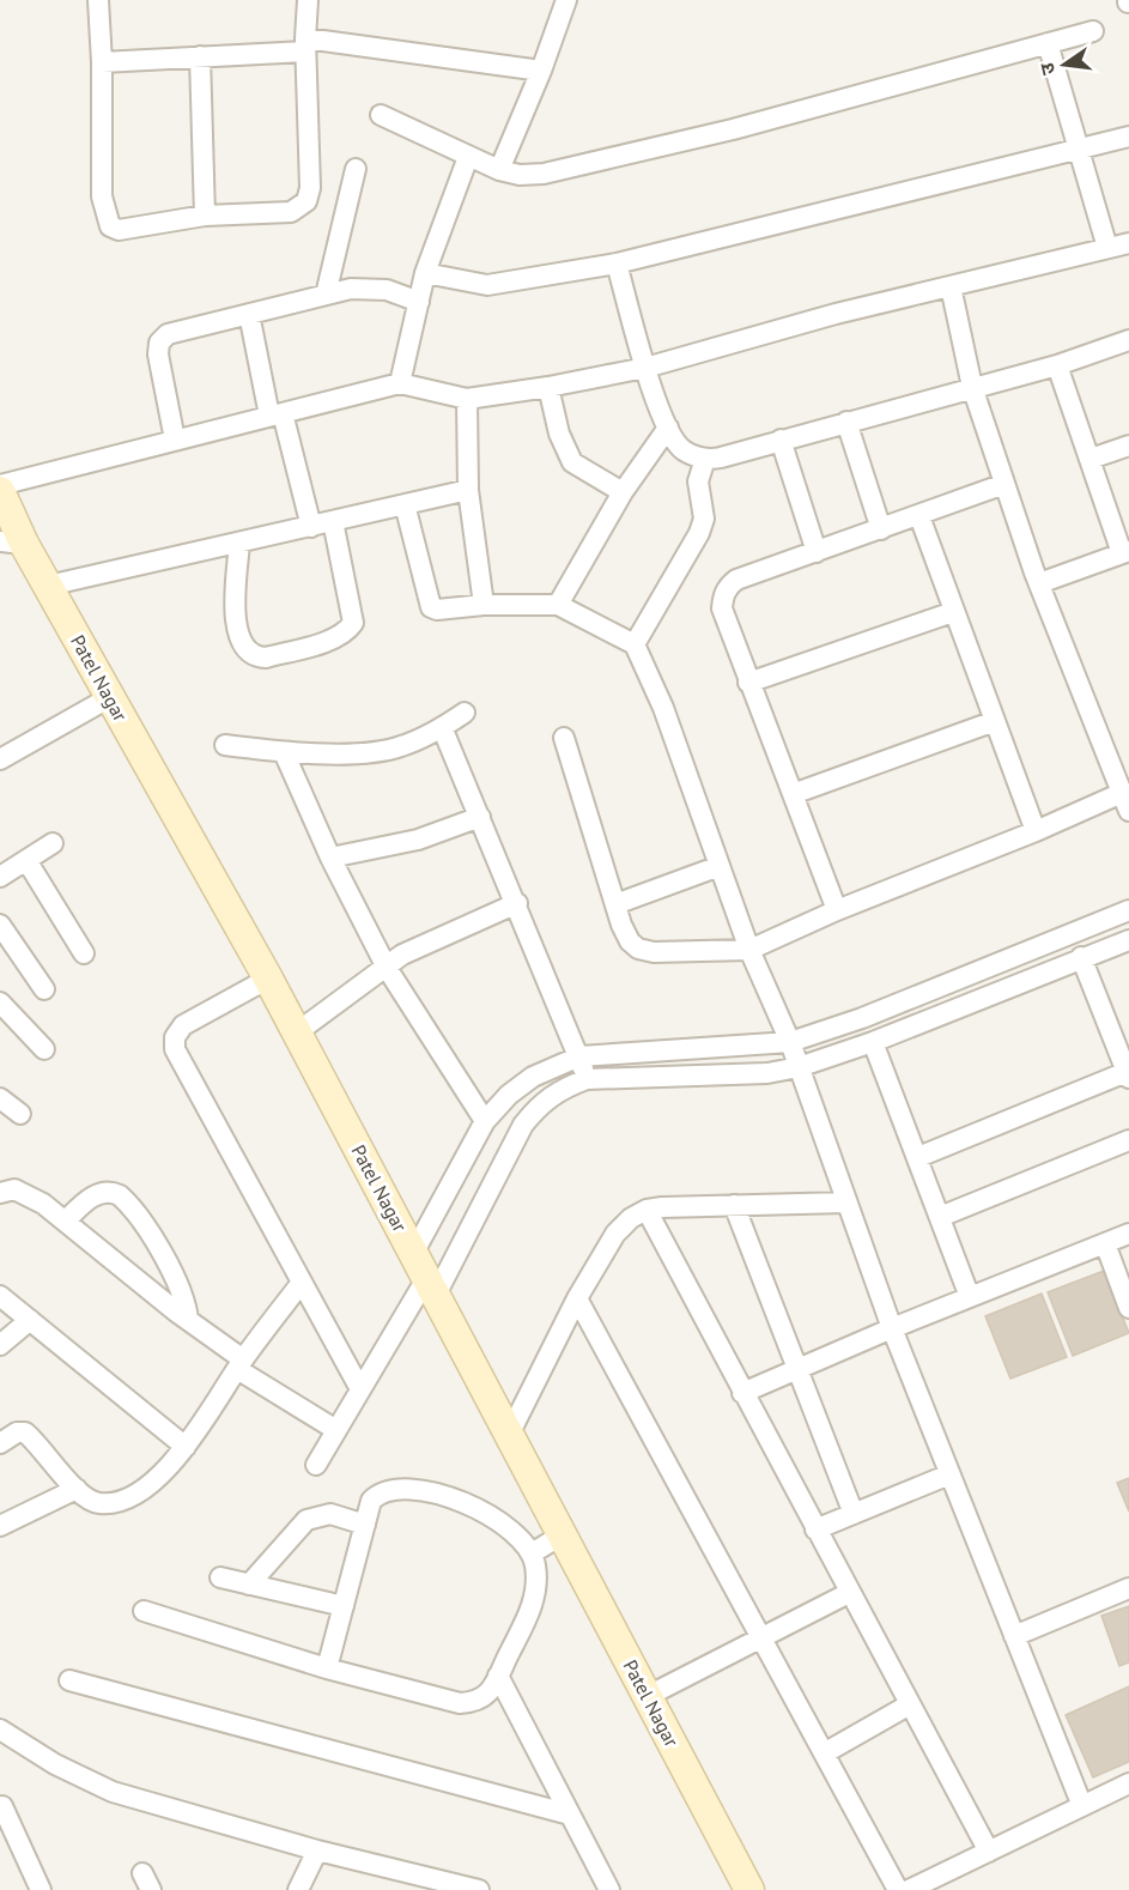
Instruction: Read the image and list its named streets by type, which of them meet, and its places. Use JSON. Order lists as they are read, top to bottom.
{
  "streets": {
    "street": ["Patel Nagar"]
  },
  "north": "left"
}
